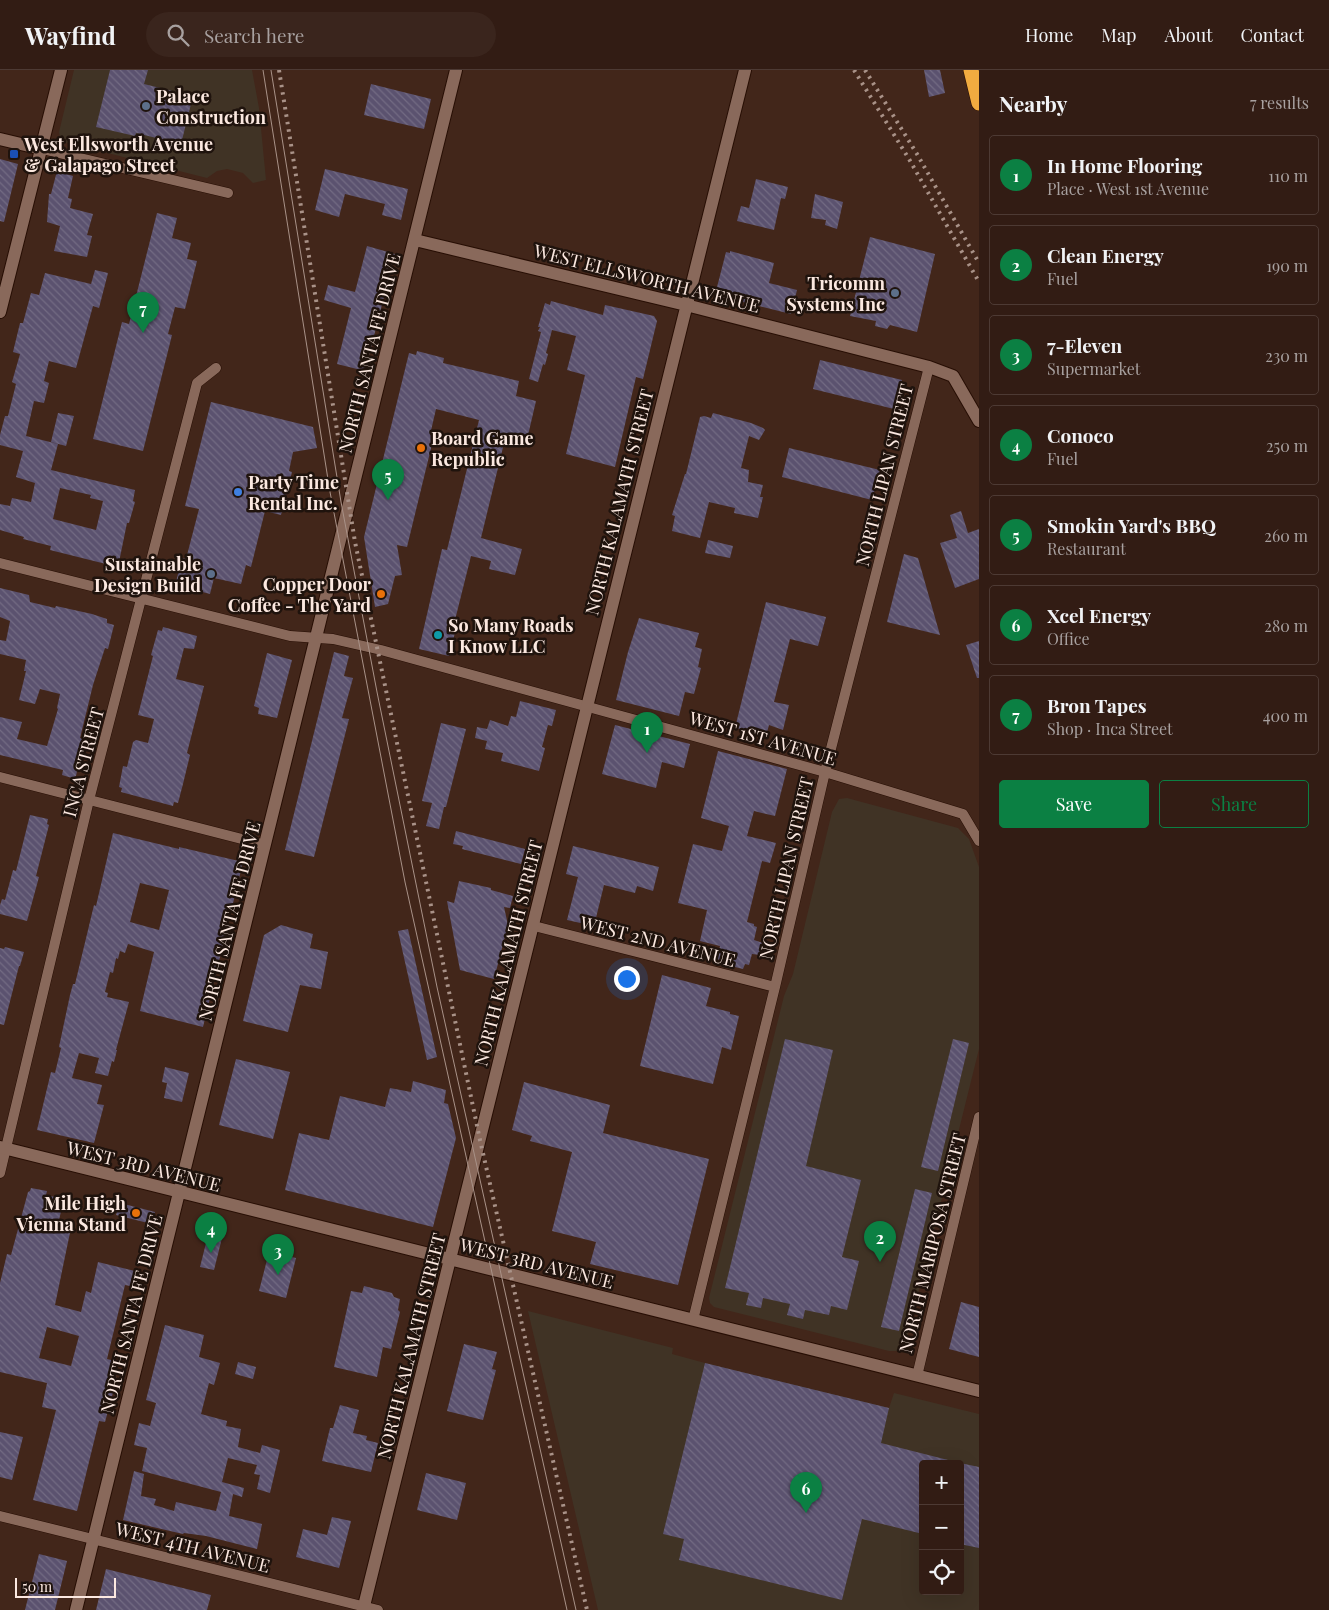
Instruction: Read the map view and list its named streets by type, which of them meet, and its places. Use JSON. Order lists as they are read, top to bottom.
{
  "streets": {
    "main road": [
      "WEST ELLSWORTH AVENUE",
      "NORTH SANTA FE DRIVE",
      "NORTH KALAMATH STREET",
      "WEST 3RD AVENUE"
    ],
    "street": [
      "NORTH LIPAN STREET",
      "WEST 1ST AVENUE",
      "INCA STREET",
      "WEST 2ND AVENUE",
      "NORTH MARIPOSA STREET",
      "WEST 4TH AVENUE"
    ]
  },
  "crossings": [
    ["WEST ELLSWORTH AVENUE", "NORTH SANTA FE DRIVE"],
    ["WEST ELLSWORTH AVENUE", "NORTH LIPAN STREET"],
    ["WEST ELLSWORTH AVENUE", "NORTH KALAMATH STREET"],
    ["NORTH SANTA FE DRIVE", "WEST 1ST AVENUE"],
    ["NORTH SANTA FE DRIVE", "WEST 3RD AVENUE"],
    ["NORTH SANTA FE DRIVE", "WEST 4TH AVENUE"],
    ["NORTH LIPAN STREET", "WEST 1ST AVENUE"],
    ["NORTH LIPAN STREET", "WEST 2ND AVENUE"],
    ["NORTH LIPAN STREET", "WEST 3RD AVENUE"],
    ["NORTH KALAMATH STREET", "WEST 1ST AVENUE"],
    ["NORTH KALAMATH STREET", "WEST 2ND AVENUE"],
    ["NORTH KALAMATH STREET", "WEST 3RD AVENUE"],
    ["NORTH KALAMATH STREET", "WEST 4TH AVENUE"],
    ["WEST 1ST AVENUE", "INCA STREET"],
    ["INCA STREET", "WEST 3RD AVENUE"],
    ["WEST 3RD AVENUE", "NORTH MARIPOSA STREET"]
  ],
  "places": {
    "other": [
      "Palace Construction",
      "Tricomm Systems Inc",
      "Board Game Republic",
      "Party Time Rental Inc.",
      "Sustainable Design Build",
      "Copper Door Coffee - The Yard",
      "So Many Roads I Know LLC",
      "Mile High Vienna Stand"
    ],
    "transit": ["West Ellsworth Avenue & Galapago Street"]
  },
  "scale_bar": "50 m",
  "page": {
    "header": "Wayfind",
    "search": "Search here",
    "nav": [
      "Home",
      "Map",
      "About",
      "Contact"
    ],
    "heading": ["Nearby", "7 results"],
    "list": [
      {
        "mark": "1",
        "name": "In Home Flooring",
        "note": "Place · West 1st Avenue",
        "value": "110 m"
      },
      {
        "mark": "2",
        "name": "Clean Energy",
        "note": "Fuel",
        "value": "190 m"
      },
      {
        "mark": "3",
        "name": "7-Eleven",
        "note": "Supermarket",
        "value": "230 m"
      },
      {
        "mark": "4",
        "name": "Conoco",
        "note": "Fuel",
        "value": "250 m"
      },
      {
        "mark": "5",
        "name": "Smokin Yard's BBQ",
        "note": "Restaurant",
        "value": "260 m"
      },
      {
        "mark": "6",
        "name": "Xcel Energy",
        "note": "Office",
        "value": "280 m"
      },
      {
        "mark": "7",
        "name": "Bron Tapes",
        "note": "Shop · Inca Street",
        "value": "400 m"
      }
    ],
    "pins": [
      "7",
      "5",
      "1",
      "4",
      "2",
      "3",
      "6"
    ],
    "buttons": ["Save", "Share"],
    "map_buttons": ["+", "−"],
    "scale": "50 m"
  }
}
